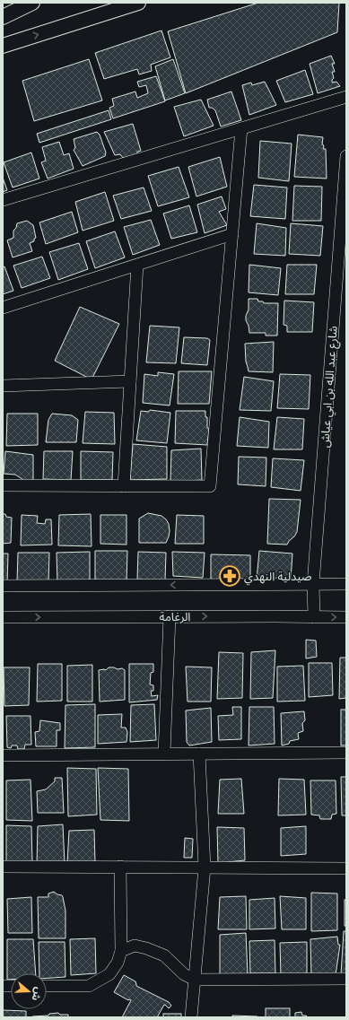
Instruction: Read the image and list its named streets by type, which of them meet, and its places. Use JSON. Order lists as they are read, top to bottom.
{
  "streets": {
    "street": ["شارع عبد الله بن ابي عياش", "الرغامة"]
  },
  "crossings": [
    ["شارع عبد الله بن ابي عياش", "الرغامة"]
  ],
  "places": {
    "pharmacy": ["صيدلية النهدي"]
  },
  "north": "right"
}
